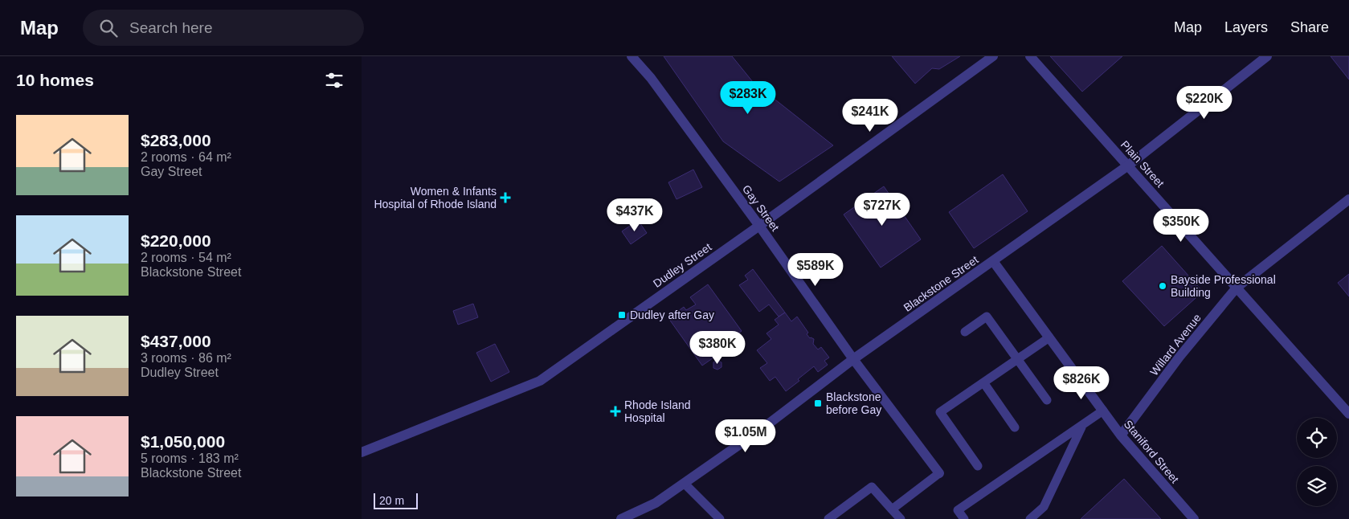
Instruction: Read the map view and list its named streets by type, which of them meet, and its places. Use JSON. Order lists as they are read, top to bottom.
{
  "streets": {
    "street": [
      "Plain Street",
      "Gay Street",
      "Dudley Street",
      "Blackstone Street",
      "Willard Avenue",
      "Staniford Street"
    ]
  },
  "crossings": [
    ["Plain Street", "Blackstone Street"],
    ["Plain Street", "Willard Avenue"],
    ["Gay Street", "Dudley Street"],
    ["Gay Street", "Blackstone Street"],
    ["Blackstone Street", "Staniford Street"],
    ["Willard Avenue", "Staniford Street"]
  ],
  "places": {
    "health": ["Women & Infants Hospital of Rhode Island", "Rhode Island Hospital"],
    "other": ["Bayside Professional Building"],
    "transit": ["Dudley after Gay", "Blackstone before Gay"]
  },
  "scale_bar": "20 m",
  "page": {
    "header": "Map",
    "search": "Search here",
    "nav": ["Map", "Layers", "Share"],
    "heading": "10 homes",
    "price": [
      "$283K",
      "$220K",
      "$241K",
      "$727K",
      "$437K",
      "$350K",
      "$589K",
      "$380K",
      "$826K",
      "$1.05M"
    ],
    "list": [
      {
        "name": "$283,000",
        "note": "2 rooms · 64 m² · Gay Street"
      },
      {
        "name": "$220,000",
        "note": "2 rooms · 54 m² · Blackstone Street"
      },
      {
        "name": "$437,000",
        "note": "3 rooms · 86 m² · Dudley Street"
      },
      {
        "name": "$1,050,000",
        "note": "5 rooms · 183 m² · Blackstone Street"
      }
    ],
    "scale": "20 m"
  }
}
